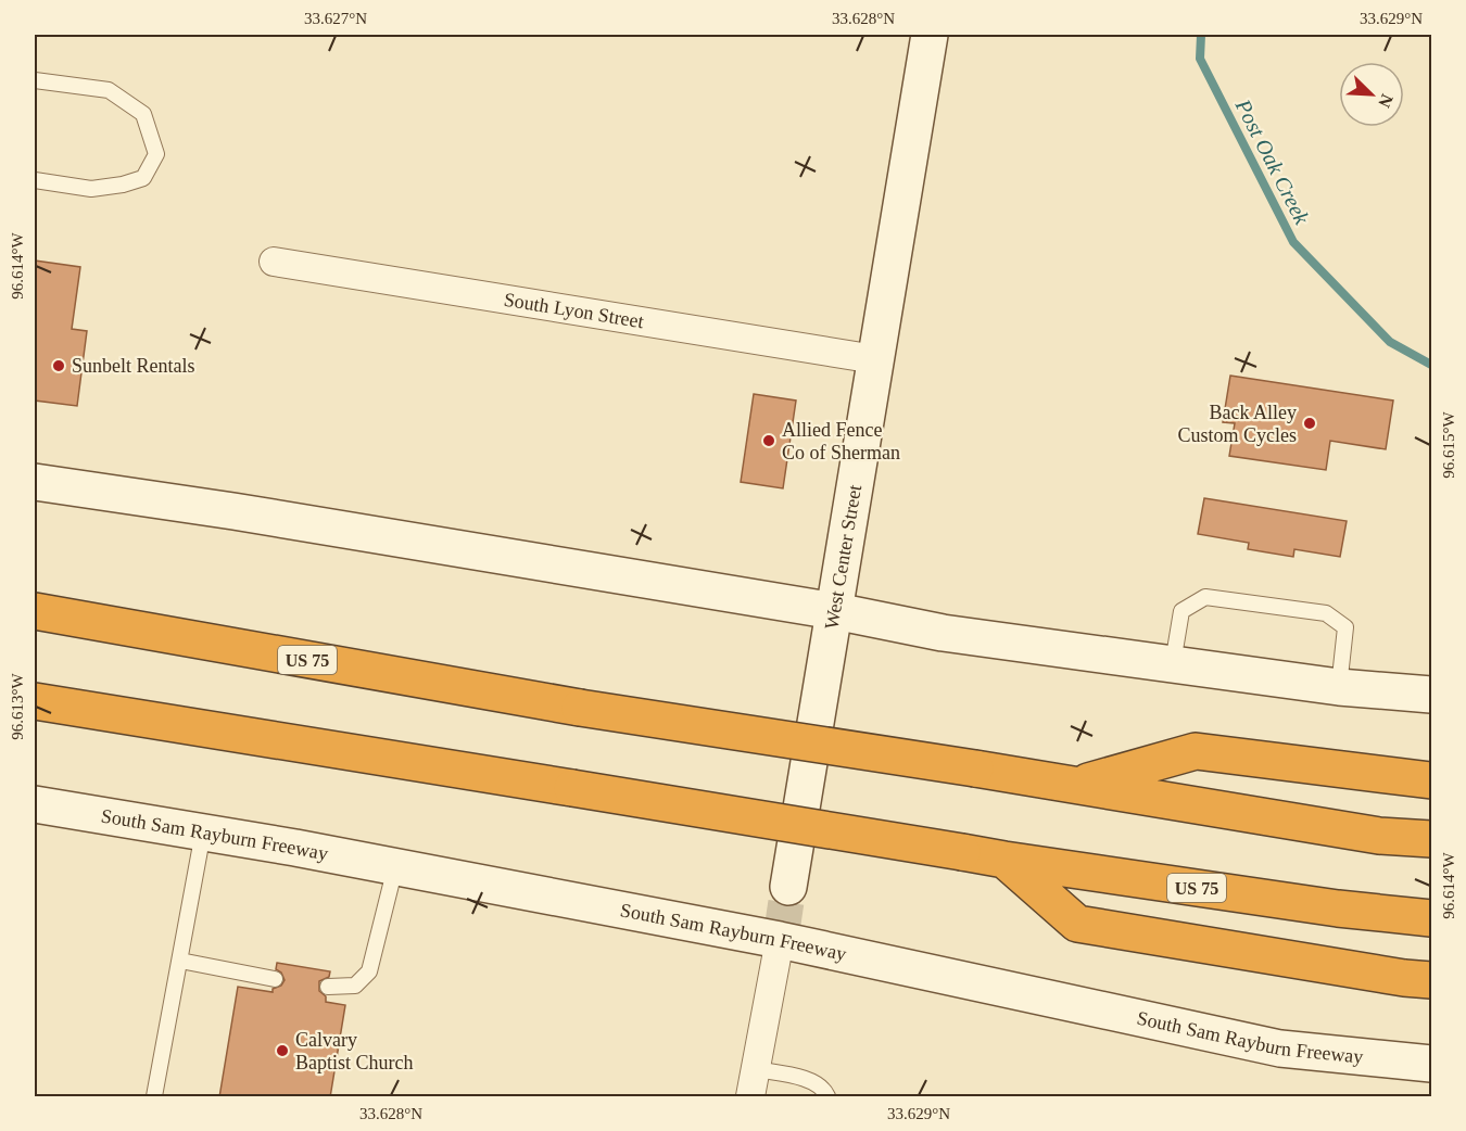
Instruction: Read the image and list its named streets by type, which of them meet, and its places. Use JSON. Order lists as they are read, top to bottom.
{
  "streets": {
    "highway": ["US 75"],
    "main road": ["West Center Street", "South Sam Rayburn Freeway"],
    "street": ["South Lyon Street"]
  },
  "crossings": [
    ["South Lyon Street", "West Center Street"]
  ],
  "water": ["Post Oak Creek"],
  "places": [
    "Sunbelt Rentals",
    "Back Alley Custom Cycles",
    "Allied Fence Co of Sherman",
    "Calvary Baptist Church"
  ],
  "north": "bottom right",
  "coordinates": [
    "33.627°N",
    "33.628°N",
    "33.629°N",
    "96.614°W",
    "96.615°W",
    "96.613°W"
  ]
}
